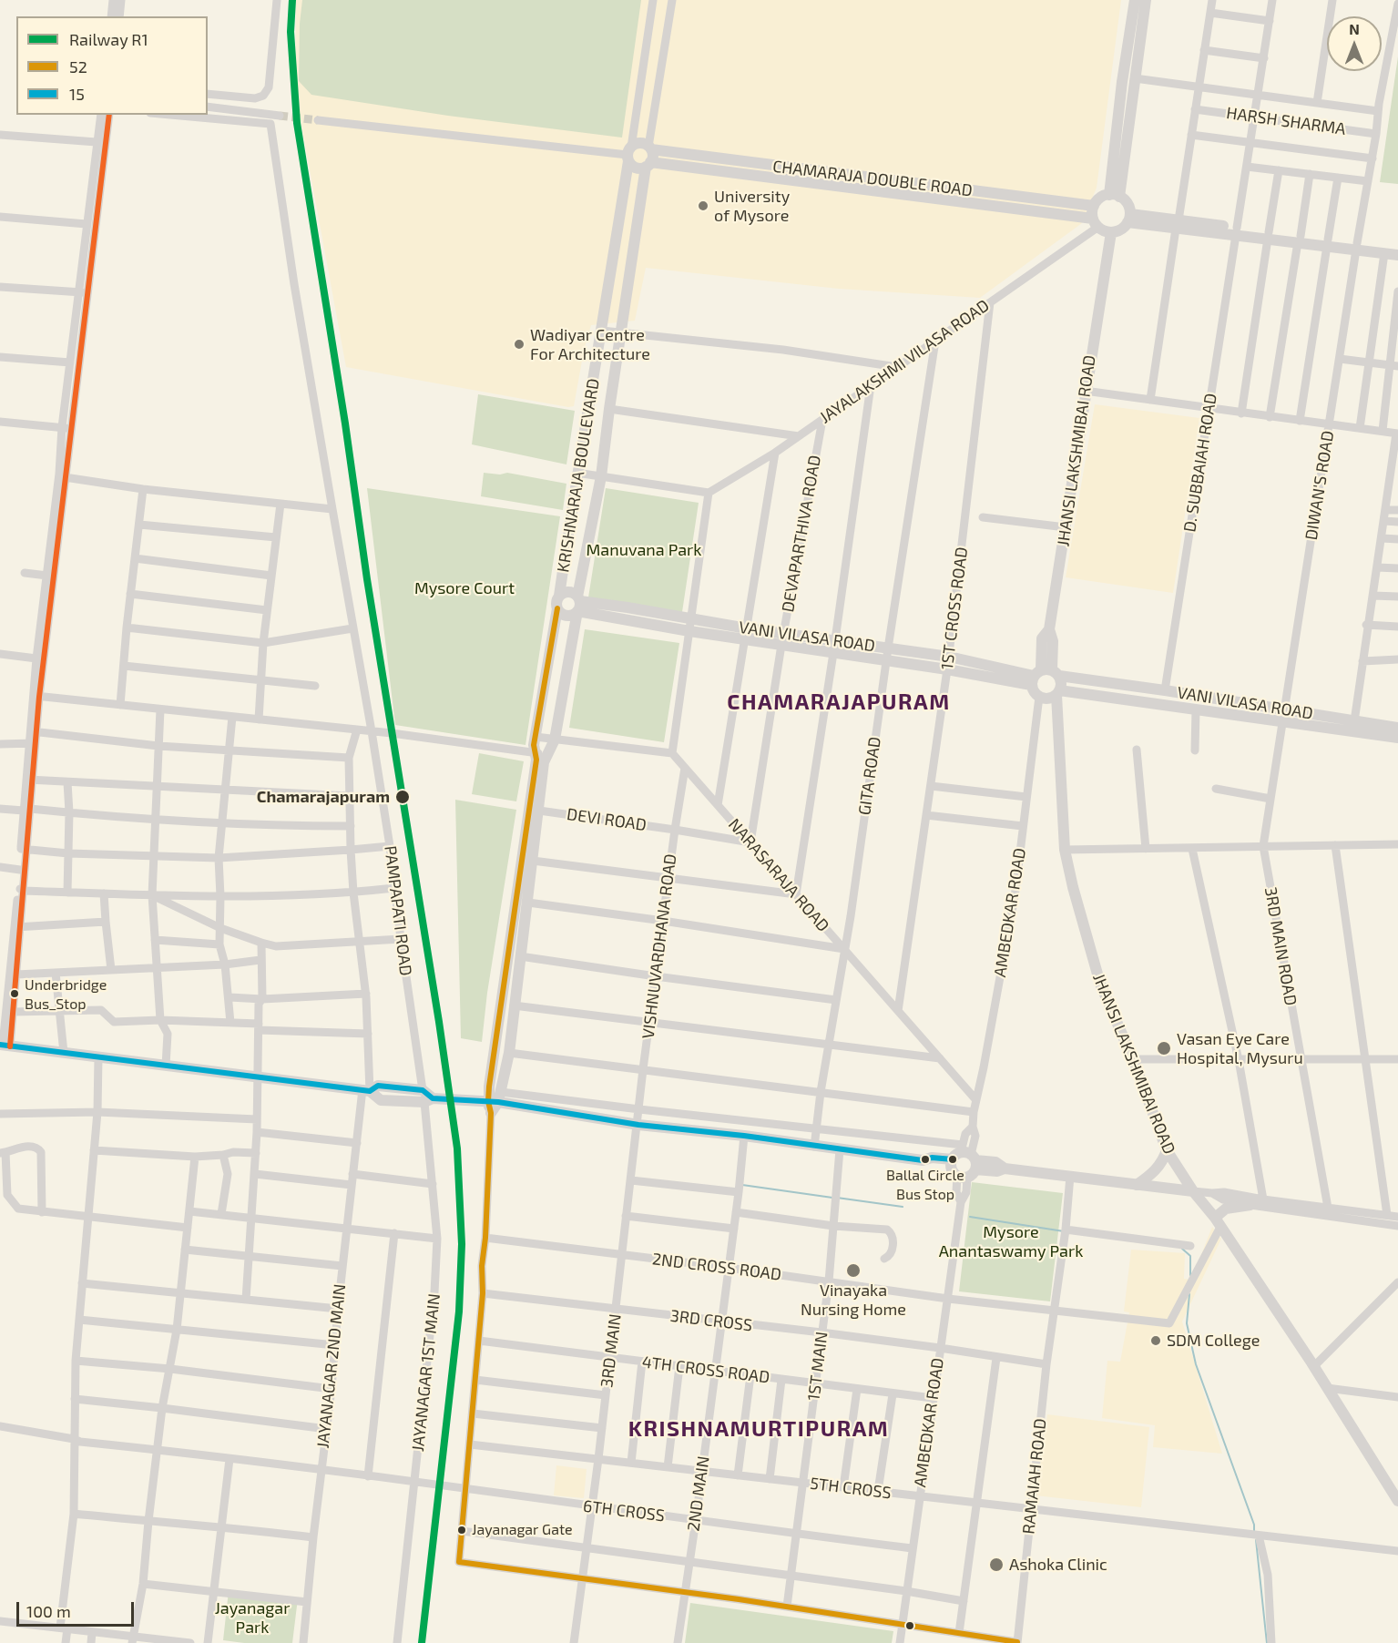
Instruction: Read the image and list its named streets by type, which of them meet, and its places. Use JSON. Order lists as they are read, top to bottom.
{
  "streets": {
    "main road": [
      "CHAMARAJA DOUBLE ROAD",
      "JHANSI LAKSHMIBAI ROAD",
      "KRISHNARAJA BOULEVARD",
      "VANI VILASA ROAD"
    ],
    "street": [
      "HARSH SHARMA",
      "JAYALAKSHMI VILASA ROAD",
      "D. SUBBAIAH ROAD",
      "DIWAN'S ROAD",
      "DEVAPARTHIVA ROAD",
      "1ST CROSS ROAD",
      "GITA ROAD",
      "DEVI ROAD",
      "NARASARAJA ROAD",
      "PAMPAPATI ROAD",
      "AMBEDKAR ROAD",
      "VISHNUVARDHANA ROAD",
      "3RD MAIN ROAD",
      "2ND CROSS ROAD",
      "3RD CROSS",
      "3RD MAIN",
      "JAYANAGAR 2ND MAIN",
      "1ST MAIN",
      "4TH CROSS ROAD",
      "JAYANAGAR 1ST MAIN",
      "RAMAIAH ROAD",
      "5TH CROSS",
      "2ND MAIN",
      "6TH CROSS"
    ]
  },
  "crossings": [
    ["HARSH SHARMA", "D. SUBBAIAH ROAD"],
    ["HARSH SHARMA", "DIWAN'S ROAD"],
    ["CHAMARAJA DOUBLE ROAD", "JAYALAKSHMI VILASA ROAD"],
    ["CHAMARAJA DOUBLE ROAD", "JHANSI LAKSHMIBAI ROAD"],
    ["CHAMARAJA DOUBLE ROAD", "KRISHNARAJA BOULEVARD"],
    ["JAYALAKSHMI VILASA ROAD", "JHANSI LAKSHMIBAI ROAD"],
    ["JAYALAKSHMI VILASA ROAD", "DEVAPARTHIVA ROAD"],
    ["JAYALAKSHMI VILASA ROAD", "1ST CROSS ROAD"],
    ["JAYALAKSHMI VILASA ROAD", "GITA ROAD"],
    ["JHANSI LAKSHMIBAI ROAD", "VANI VILASA ROAD"],
    ["JHANSI LAKSHMIBAI ROAD", "2ND CROSS ROAD"],
    ["D. SUBBAIAH ROAD", "VANI VILASA ROAD"],
    ["KRISHNARAJA BOULEVARD", "VANI VILASA ROAD"],
    ["KRISHNARAJA BOULEVARD", "DEVI ROAD"],
    ["DIWAN'S ROAD", "VANI VILASA ROAD"],
    ["DIWAN'S ROAD", "3RD MAIN ROAD"],
    ["DEVAPARTHIVA ROAD", "VANI VILASA ROAD"],
    ["DEVAPARTHIVA ROAD", "DEVI ROAD"],
    ["DEVAPARTHIVA ROAD", "NARASARAJA ROAD"],
    ["1ST CROSS ROAD", "VANI VILASA ROAD"],
    ["1ST CROSS ROAD", "NARASARAJA ROAD"],
    ["VANI VILASA ROAD", "GITA ROAD"],
    ["VANI VILASA ROAD", "AMBEDKAR ROAD"],
    ["GITA ROAD", "NARASARAJA ROAD"],
    ["DEVI ROAD", "NARASARAJA ROAD"],
    ["DEVI ROAD", "VISHNUVARDHANA ROAD"],
    ["NARASARAJA ROAD", "AMBEDKAR ROAD"],
    ["NARASARAJA ROAD", "VISHNUVARDHANA ROAD"],
    ["AMBEDKAR ROAD", "2ND CROSS ROAD"],
    ["AMBEDKAR ROAD", "3RD CROSS"],
    ["AMBEDKAR ROAD", "4TH CROSS ROAD"],
    ["AMBEDKAR ROAD", "5TH CROSS"],
    ["AMBEDKAR ROAD", "6TH CROSS"],
    ["VISHNUVARDHANA ROAD", "3RD MAIN"],
    ["2ND CROSS ROAD", "3RD MAIN"],
    ["2ND CROSS ROAD", "1ST MAIN"],
    ["2ND CROSS ROAD", "RAMAIAH ROAD"],
    ["2ND CROSS ROAD", "2ND MAIN"],
    ["3RD CROSS", "3RD MAIN"],
    ["3RD CROSS", "1ST MAIN"],
    ["3RD CROSS", "RAMAIAH ROAD"],
    ["3RD CROSS", "2ND MAIN"],
    ["3RD MAIN", "4TH CROSS ROAD"],
    ["3RD MAIN", "5TH CROSS"],
    ["3RD MAIN", "6TH CROSS"],
    ["JAYANAGAR 2ND MAIN", "6TH CROSS"],
    ["1ST MAIN", "4TH CROSS ROAD"],
    ["1ST MAIN", "5TH CROSS"],
    ["1ST MAIN", "6TH CROSS"],
    ["4TH CROSS ROAD", "2ND MAIN"],
    ["JAYANAGAR 1ST MAIN", "6TH CROSS"],
    ["RAMAIAH ROAD", "5TH CROSS"],
    ["5TH CROSS", "2ND MAIN"],
    ["2ND MAIN", "6TH CROSS"]
  ],
  "districts": ["CHAMARAJAPURAM", "KRISHNAMURTIPURAM"],
  "parks": [
    "Manuvana Park",
    "Mysore Court",
    "Mysore Anantaswamy Park",
    "Jayanagar Park"
  ],
  "places": [
    "University of Mysore",
    "Wadiyar Centre For Architecture",
    "Chamarajapuram",
    "Underbridge Bus_Stop",
    "Vasan Eye Care Hospital, Mysuru",
    "Ballal Circle Bus Stop",
    "Vinayaka Nursing Home",
    "SDM College",
    "Jayanagar Gate",
    "Ashoka Clinic"
  ],
  "lines": ["rail line R1", "transit line 52", "transit line 15"],
  "legend": ["Railway R1", "52", "15"],
  "scale_bar": "100 m",
  "north": "top"
}
